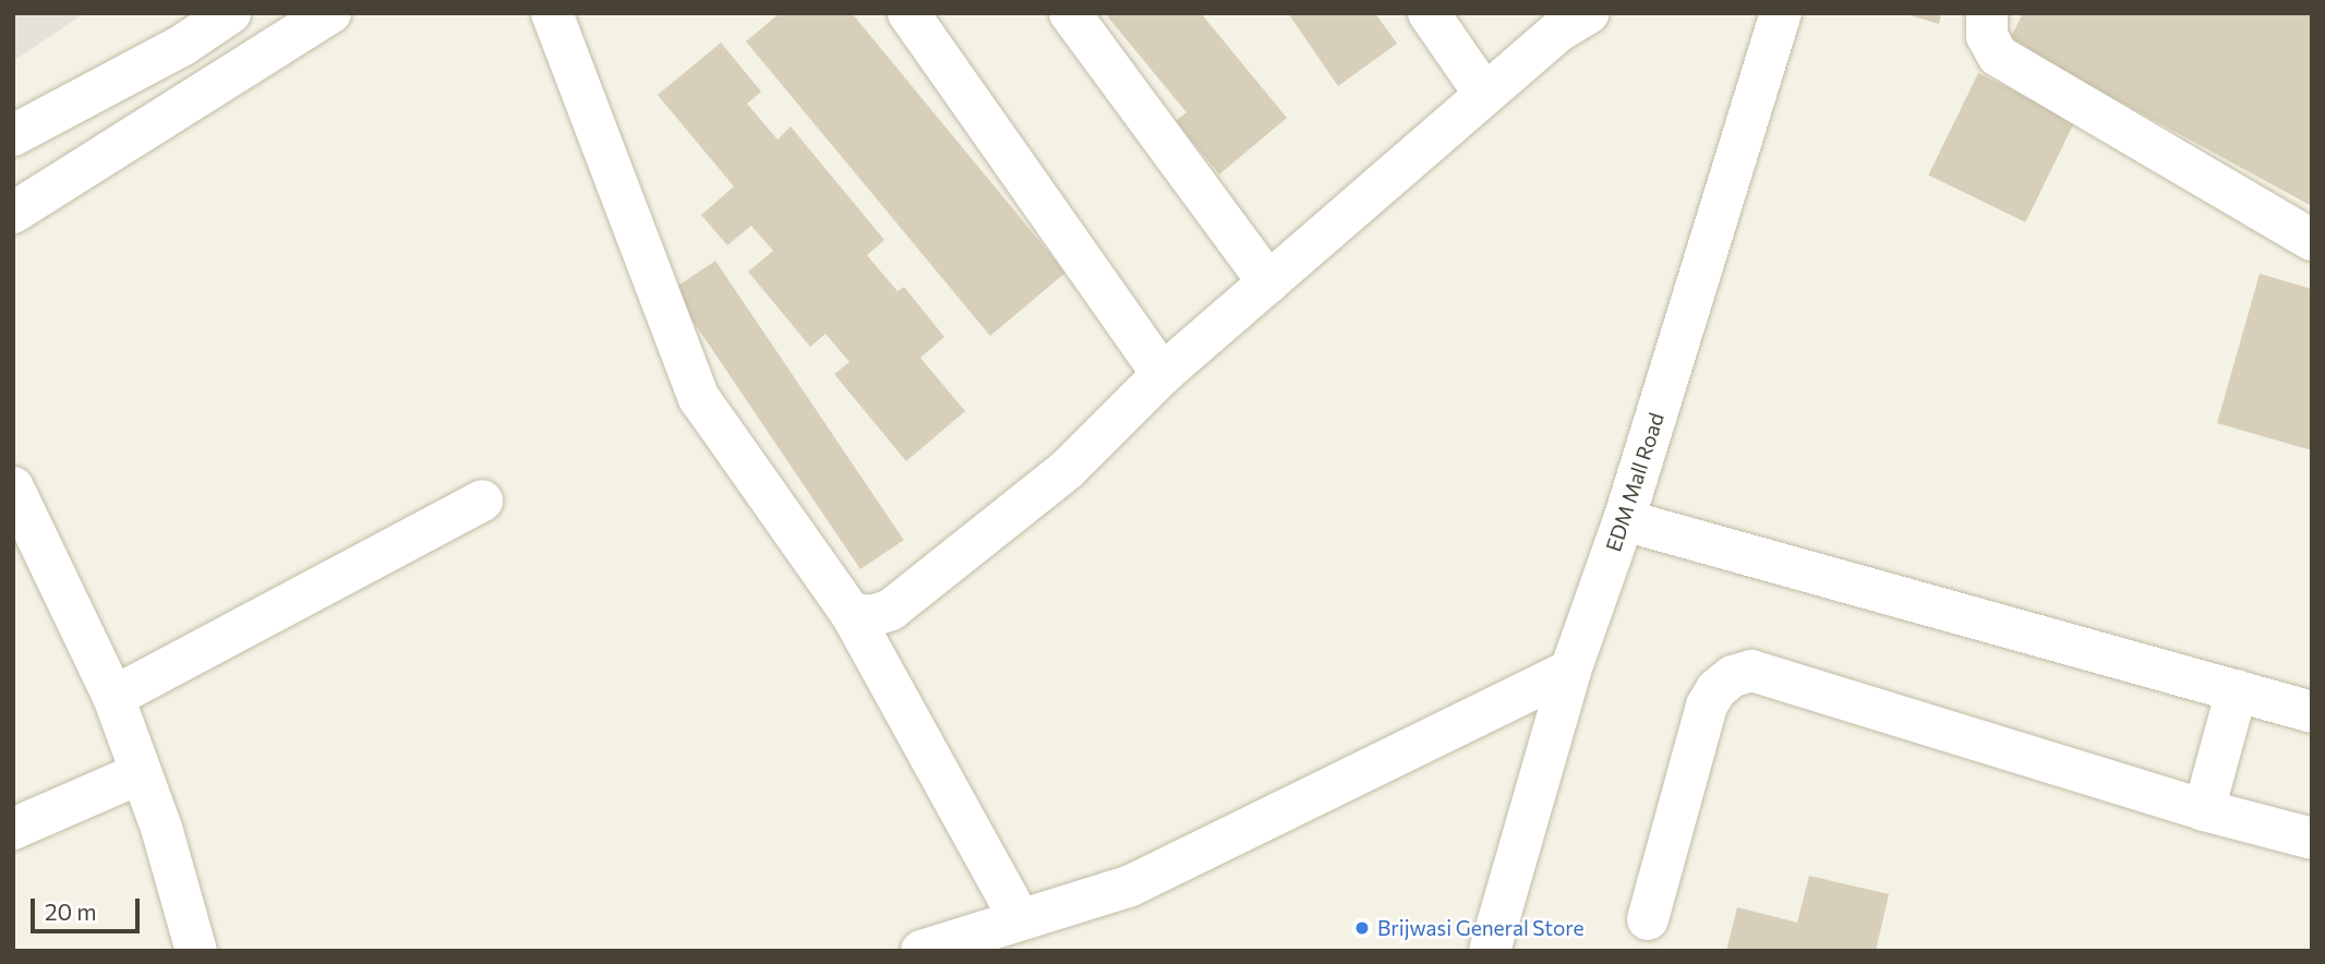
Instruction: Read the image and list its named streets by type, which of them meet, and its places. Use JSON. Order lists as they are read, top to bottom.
{
  "streets": {
    "street": ["EDM Mall Road"]
  },
  "places": ["Brijwasi General Store"],
  "scale_bar": "20 m"
}
